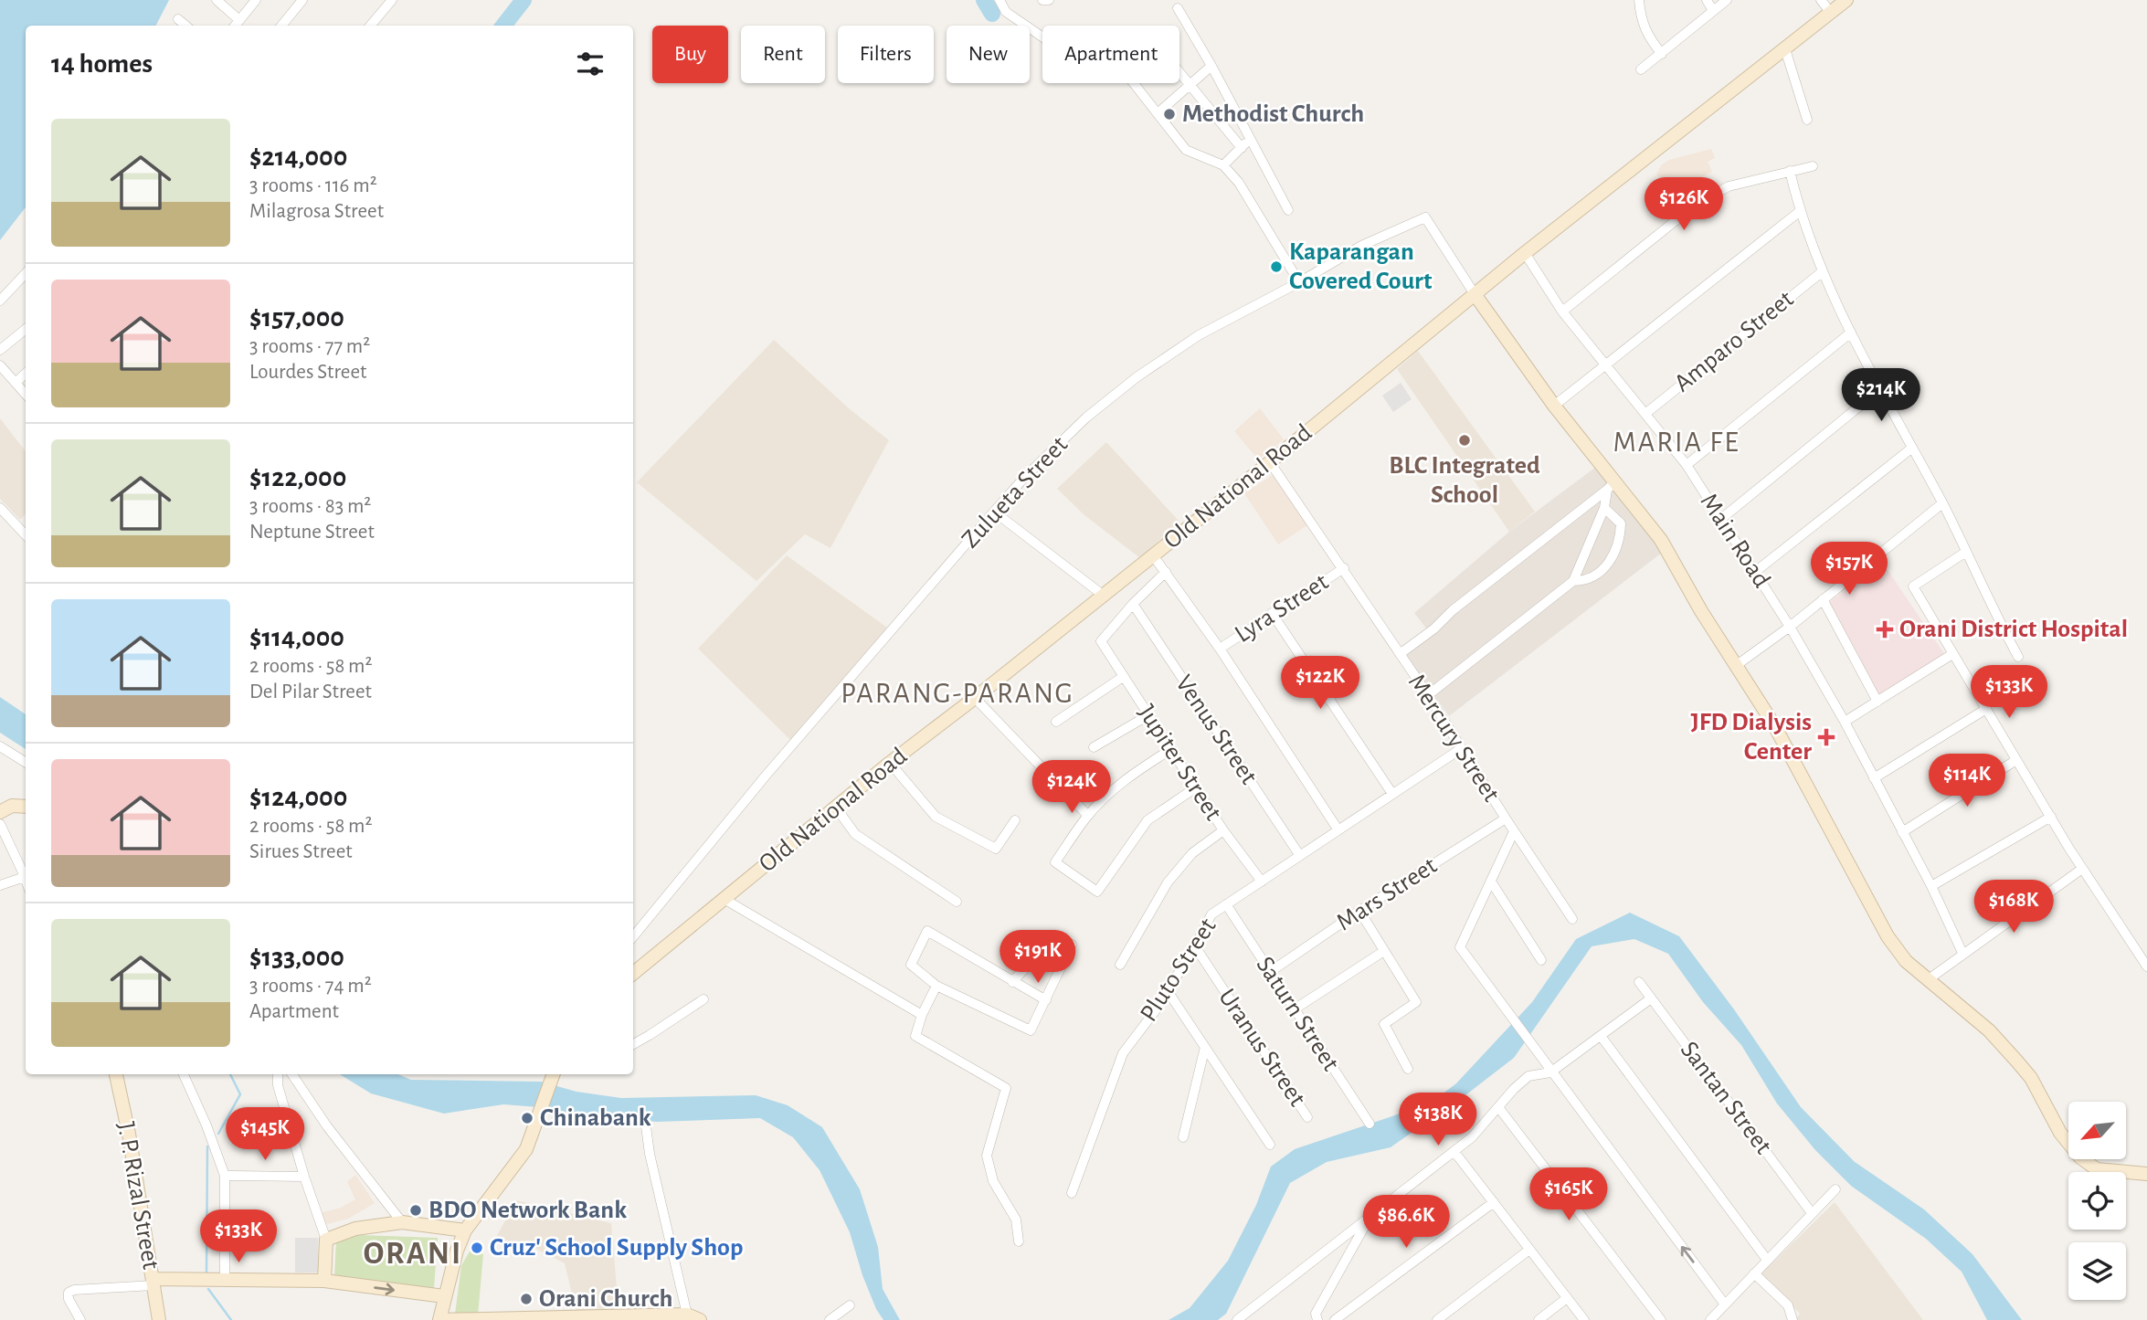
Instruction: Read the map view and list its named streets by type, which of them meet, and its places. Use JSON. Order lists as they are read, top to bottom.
{
  "streets": {
    "street": [
      "Amparo Street",
      "Old National Road",
      "Zulueta Street",
      "Main Road",
      "Lyra Street",
      "Venus Street",
      "Mercury Street",
      "Jupiter Street",
      "Mars Street",
      "Pluto Street",
      "Saturn Street",
      "Uranus Street",
      "Santan Street",
      "J. P. Rizal Street"
    ]
  },
  "crossings": [
    ["Amparo Street", "Main Road"],
    ["Old National Road", "Zulueta Street"],
    ["Old National Road", "Main Road"],
    ["Old National Road", "Mercury Street"],
    ["Lyra Street", "Mercury Street"],
    ["Venus Street", "Jupiter Street"],
    ["Venus Street", "Pluto Street"],
    ["Mercury Street", "Mars Street"],
    ["Mercury Street", "Pluto Street"],
    ["Jupiter Street", "Pluto Street"],
    ["Mars Street", "Saturn Street"],
    ["Pluto Street", "Saturn Street"],
    ["Pluto Street", "Uranus Street"]
  ],
  "districts": ["MARIA FE", "PARANG-PARANG", "ORANI"],
  "places": {
    "other": [
      "Methodist Church",
      "Kaparangan Covered Court",
      "BLC Integrated School",
      "Chinabank",
      "BDO Network Bank",
      "Cruz' School Supply Shop",
      "Orani Church"
    ],
    "health": ["Orani District Hospital", "JFD Dialysis Center"]
  },
  "north": "bottom left",
  "page": {
    "chip": [
      "Buy",
      "Rent",
      "Filters",
      "New",
      "Apartment"
    ],
    "heading": "14 homes",
    "list": [
      {
        "name": "$214,000",
        "note": "3 rooms · 116 m² · Milagrosa Street"
      },
      {
        "name": "$157,000",
        "note": "3 rooms · 77 m² · Lourdes Street"
      },
      {
        "name": "$122,000",
        "note": "3 rooms · 83 m² · Neptune Street"
      },
      {
        "name": "$114,000",
        "note": "2 rooms · 58 m² · Del Pilar Street"
      },
      {
        "name": "$124,000",
        "note": "2 rooms · 58 m² · Sirues Street"
      },
      {
        "name": "$133,000",
        "note": "3 rooms · 74 m² · Apartment"
      }
    ],
    "price": [
      "$126K",
      "$214K",
      "$157K",
      "$122K",
      "$133K",
      "$114K",
      "$124K",
      "$168K",
      "$191K",
      "$138K",
      "$145K",
      "$165K",
      "$86.6K",
      "$133K"
    ]
  }
}
